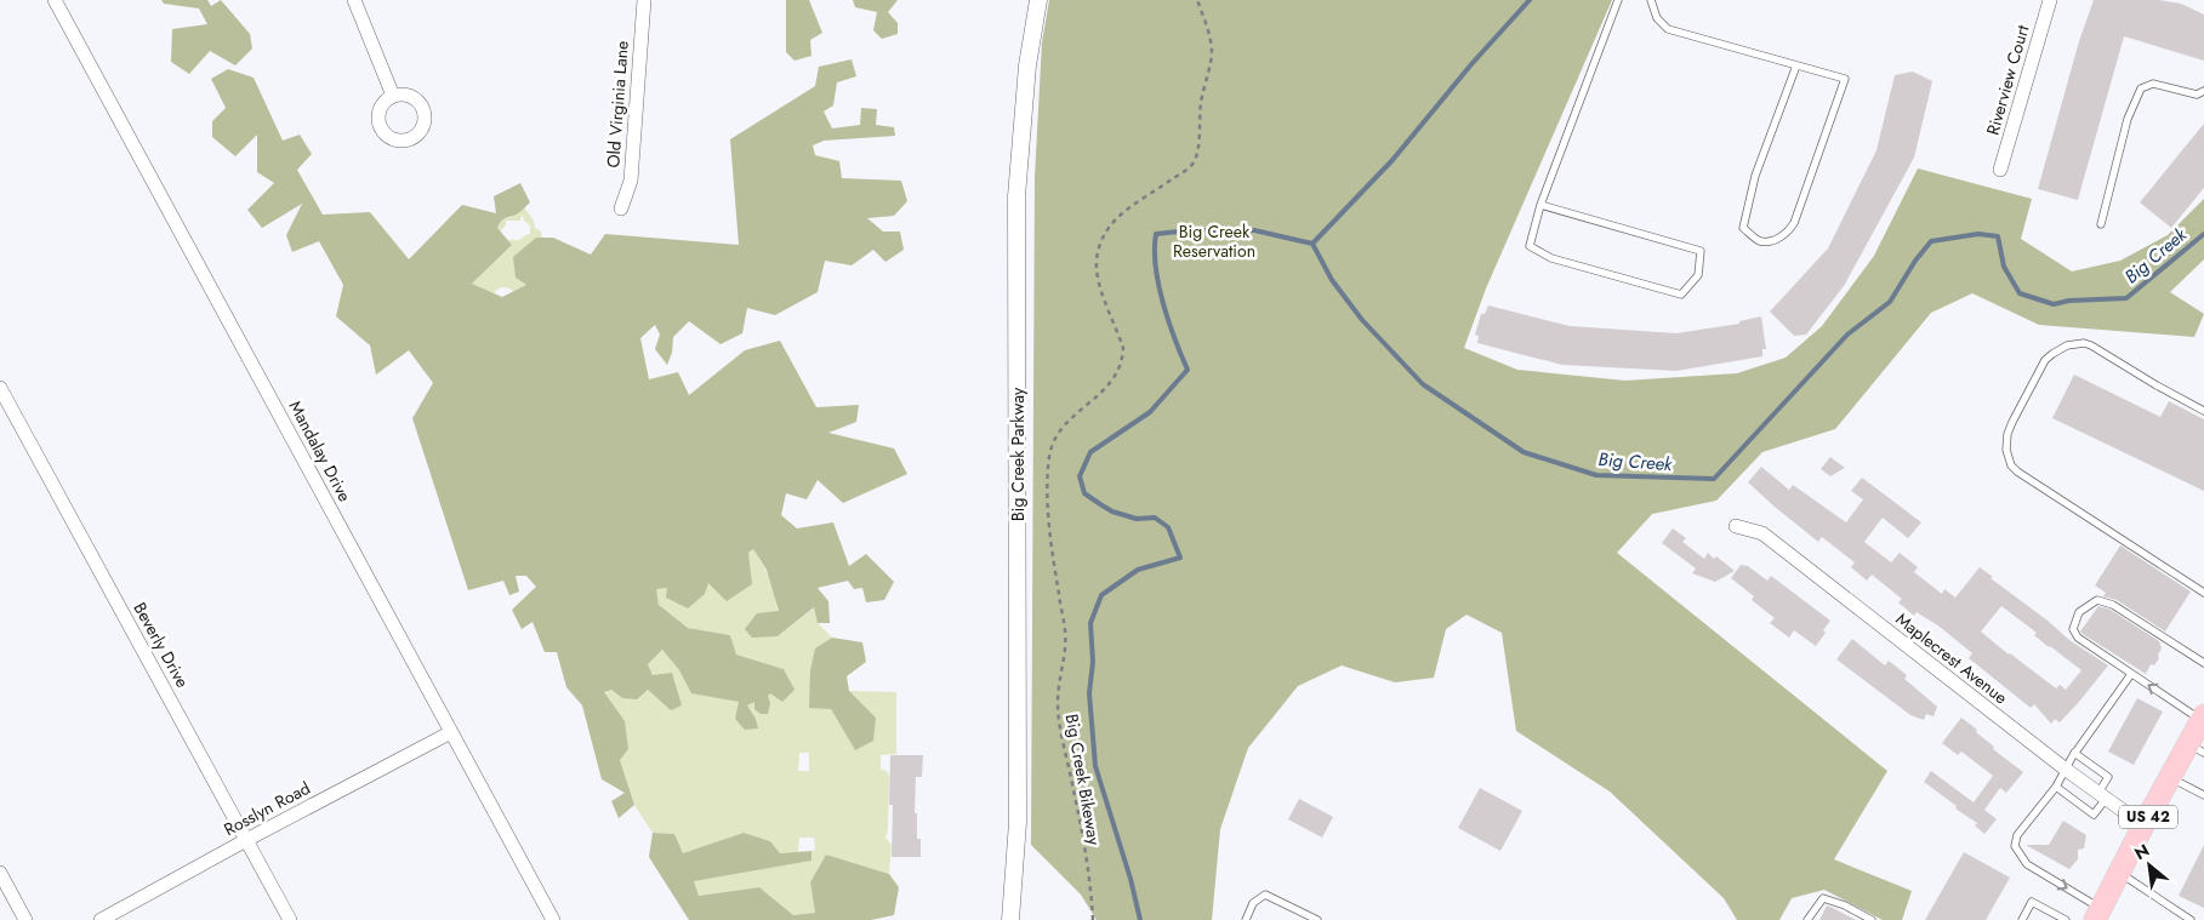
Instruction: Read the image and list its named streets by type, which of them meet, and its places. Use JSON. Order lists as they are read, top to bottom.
{
  "streets": {
    "main road": ["US 42"],
    "street": [
      "Riverview Court",
      "Old Virginia Lane",
      "Mandalay Drive",
      "Big Creek Parkway",
      "Beverly Drive",
      "Maplecrest Avenue",
      "Rosslyn Road"
    ],
    "path": ["Big Creek Bikeway"]
  },
  "crossings": [
    ["Mandalay Drive", "Rosslyn Road"],
    ["Beverly Drive", "Rosslyn Road"],
    ["Maplecrest Avenue", "US 42"]
  ],
  "water": ["Big Creek"],
  "parks": ["Big Creek Reservation"],
  "north": "top left"
}
